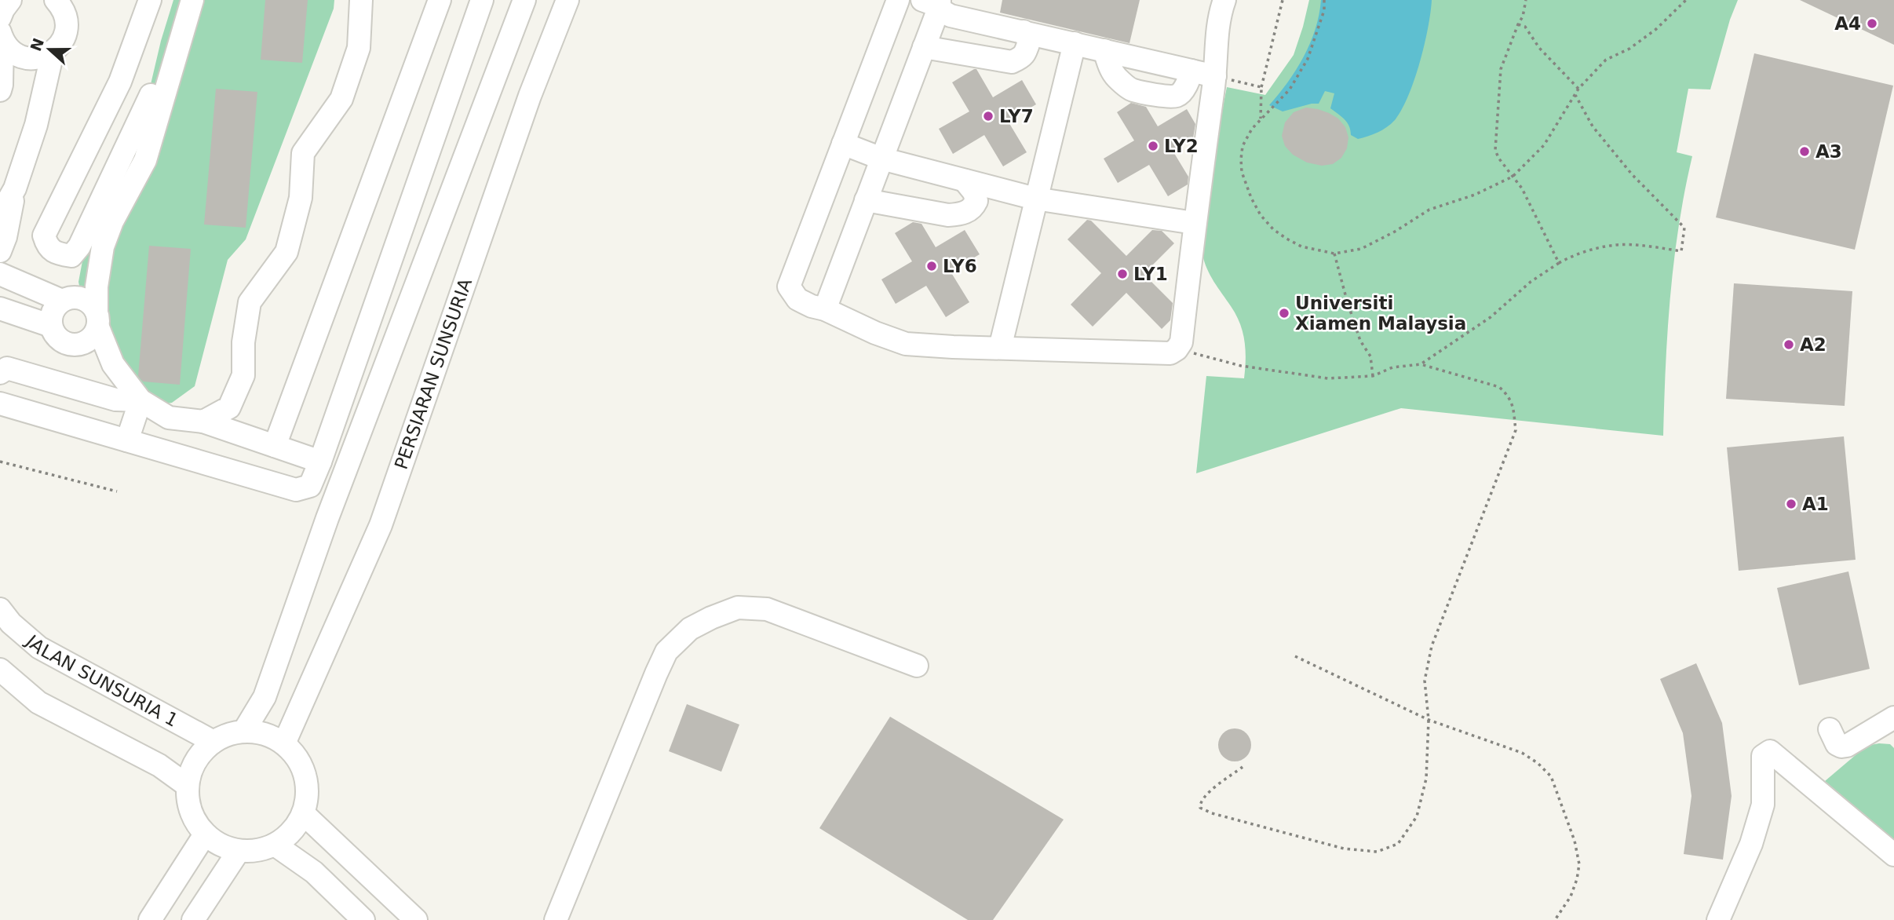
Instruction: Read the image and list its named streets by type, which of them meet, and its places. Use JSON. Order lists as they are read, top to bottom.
{
  "streets": {
    "street": ["PERSIARAN SUNSURIA", "JALAN SUNSURIA 1"]
  },
  "crossings": [
    ["PERSIARAN SUNSURIA", "JALAN SUNSURIA 1"]
  ],
  "places": [
    "A4",
    "LY7",
    "LY2",
    "A3",
    "LY6",
    "LY1",
    "Universiti Xiamen Malaysia",
    "A2",
    "A1"
  ],
  "north": "left"
}
